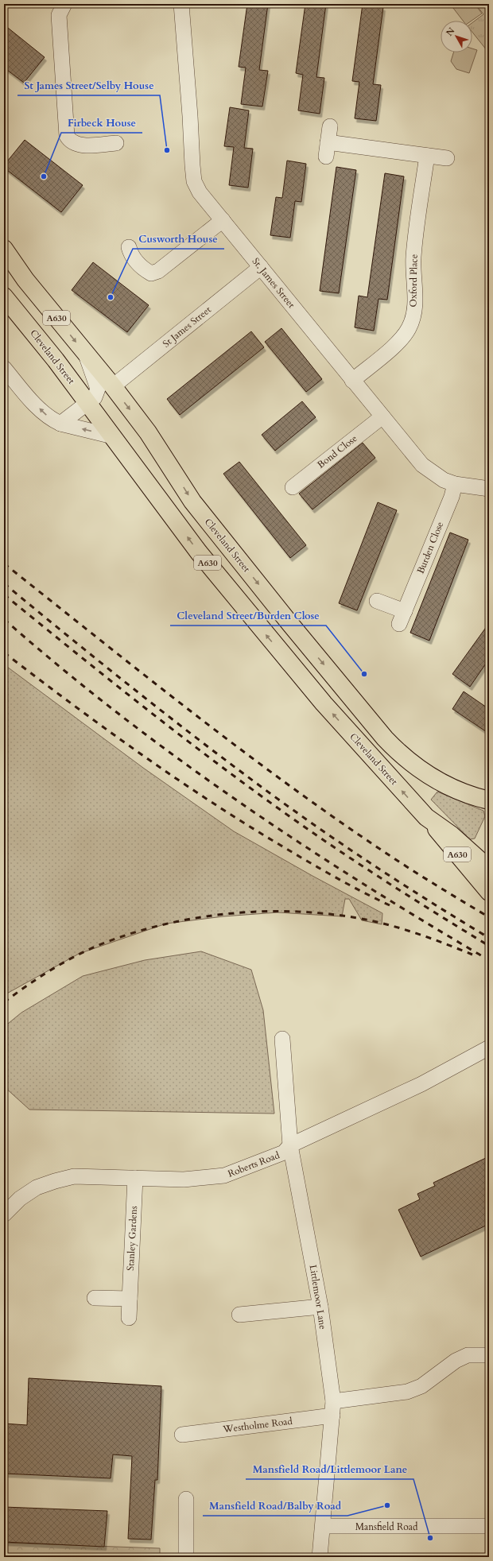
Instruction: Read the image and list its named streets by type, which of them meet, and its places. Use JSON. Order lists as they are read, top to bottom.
{
  "streets": {
    "main road": ["A630", "Cleveland Street"],
    "street": [
      "Oxford Place",
      "St. James Street",
      "St James Street",
      "Bond Close",
      "Burden Close",
      "Roberts Road",
      "Stanley Gardens",
      "Littlemoor Lane",
      "Westholme Road",
      "Mansfield Road"
    ]
  },
  "crossings": [
    ["Oxford Place", "St. James Street"],
    ["St. James Street", "St James Street"],
    ["St. James Street", "Bond Close"],
    ["St. James Street", "Burden Close"],
    ["St James Street", "Cleveland Street"],
    ["Roberts Road", "Stanley Gardens"],
    ["Roberts Road", "Littlemoor Lane"],
    ["Littlemoor Lane", "Westholme Road"],
    ["Littlemoor Lane", "Mansfield Road"]
  ],
  "places": [
    "St James Street/Selby House",
    "Firbeck House",
    "Cusworth House",
    "Cleveland Street/Burden Close",
    "Mansfield Road/Balby Road",
    "Mansfield Road/Littlemoor Lane"
  ],
  "north": "top left"
}
